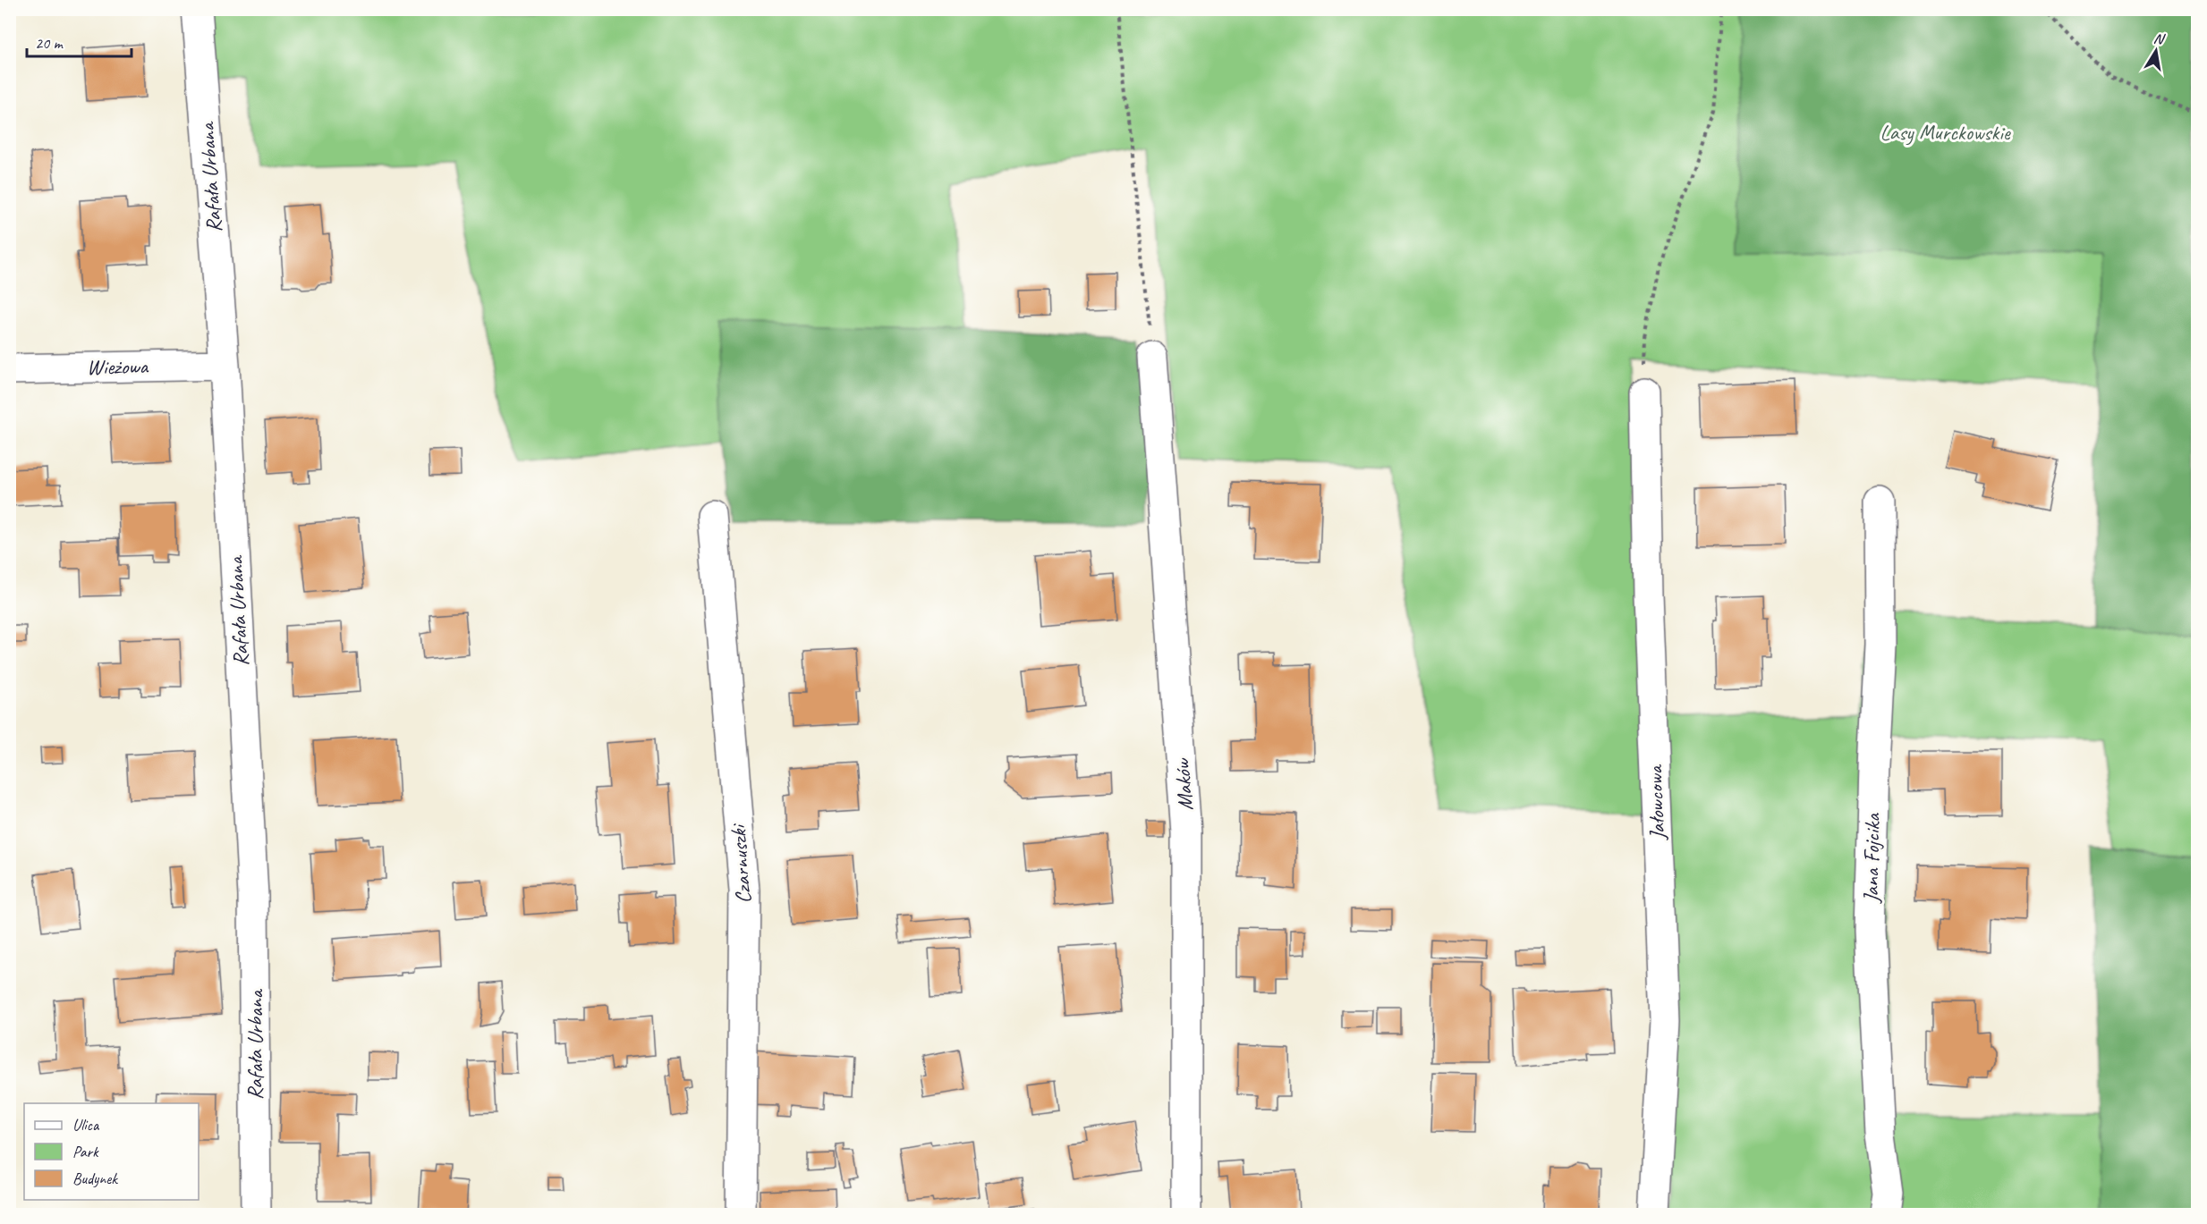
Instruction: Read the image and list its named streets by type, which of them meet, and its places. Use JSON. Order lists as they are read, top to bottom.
{
  "streets": {
    "street": [
      "Rafała Urbana",
      "Wieżowa",
      "Maków",
      "Jałowcowa",
      "Jana Fojcika",
      "Czarnuszki"
    ]
  },
  "crossings": [
    ["Rafała Urbana", "Wieżowa"]
  ],
  "parks": ["Lasy Murckowskie"],
  "legend": ["Ulica", "Park", "Budynek"],
  "scale_bar": "20 m",
  "north": "top"
}
